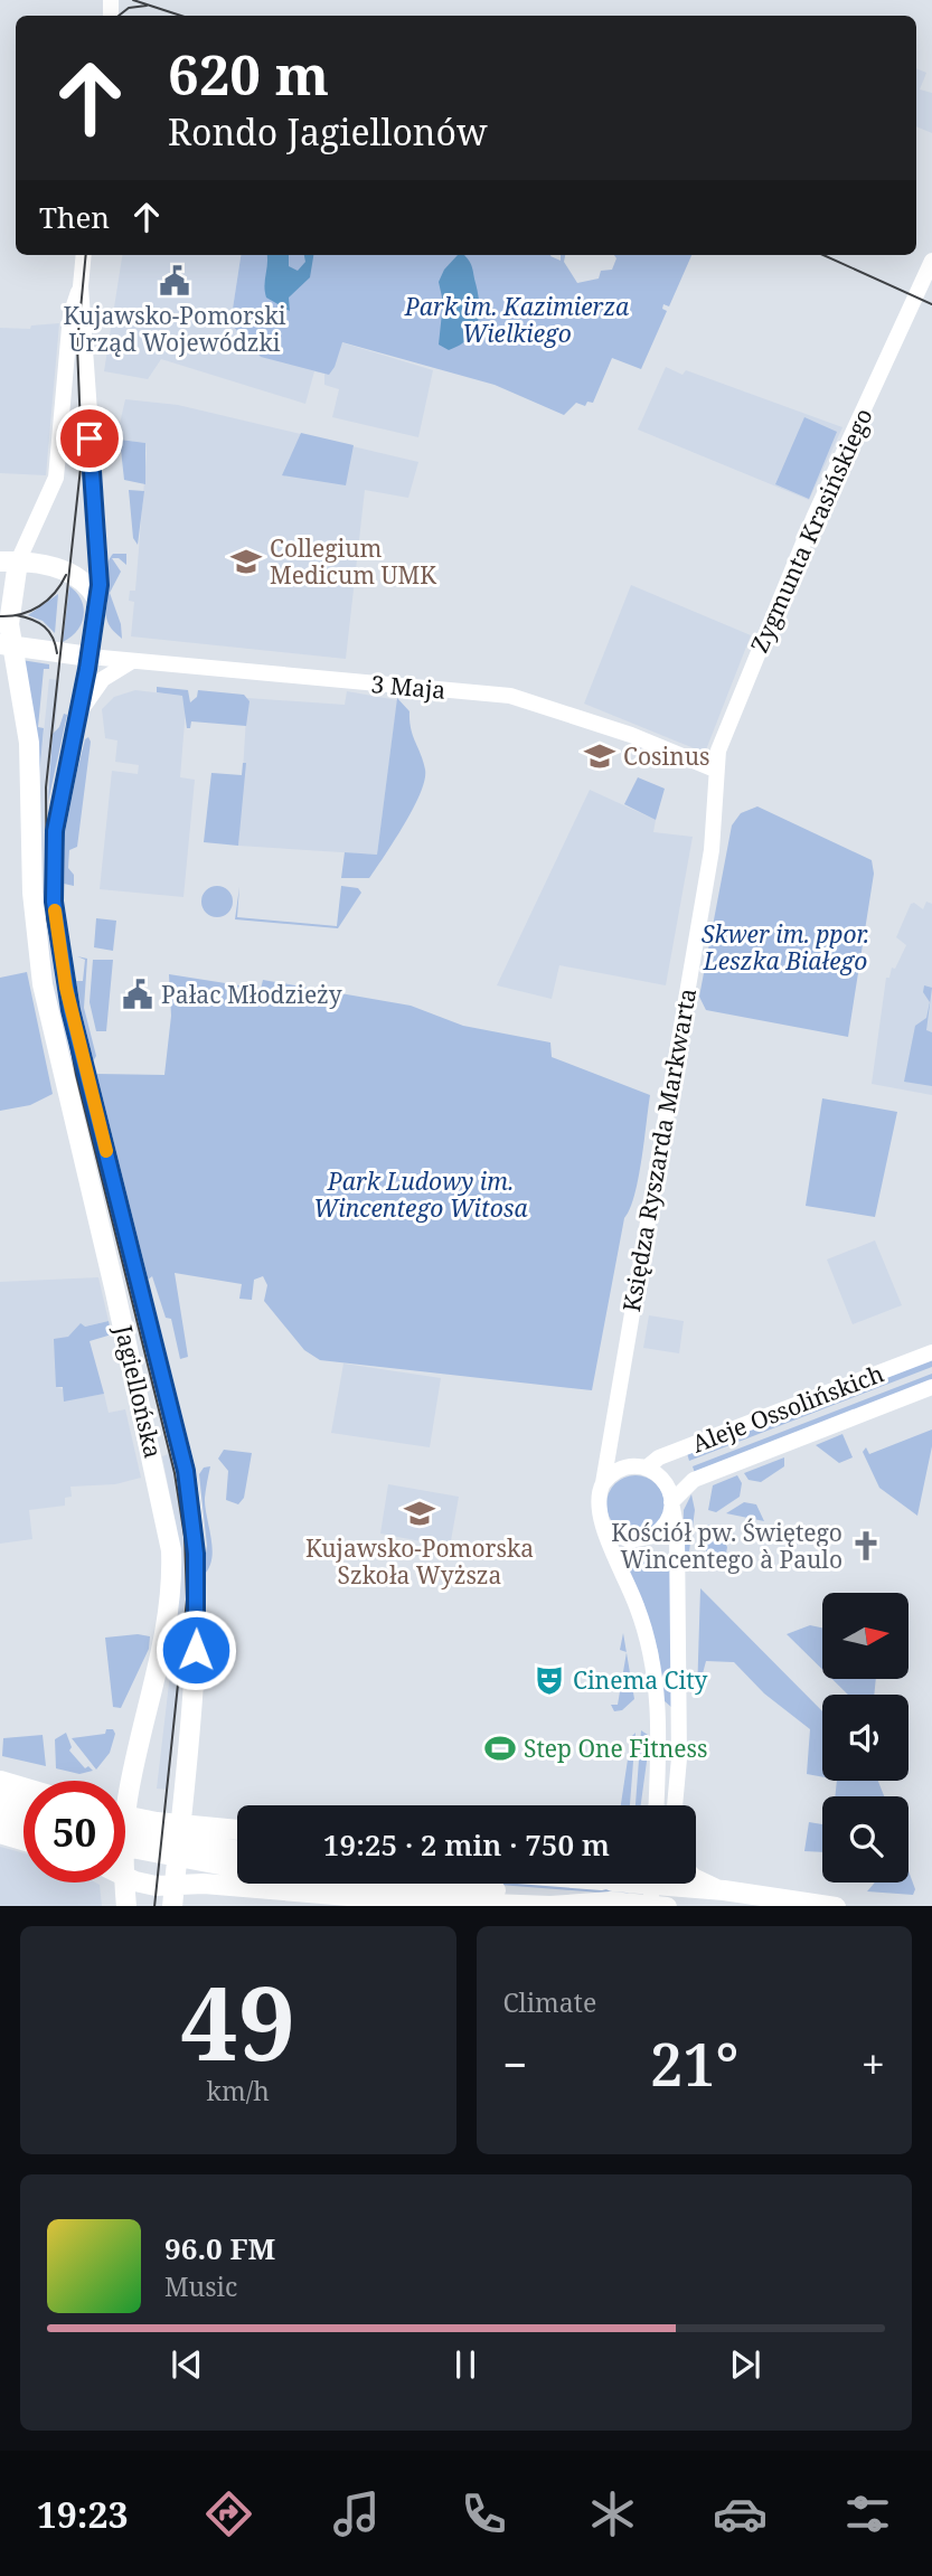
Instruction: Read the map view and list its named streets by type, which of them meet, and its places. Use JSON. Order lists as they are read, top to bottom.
{
  "streets": {
    "main road": ["Jagiellońska"],
    "street": [
      "Zygmunta Krasińskiego",
      "3 Maja",
      "Księdza Ryszarda Markwarta",
      "Aleje Ossolińskich"
    ]
  },
  "crossings": [
    ["Zygmunta Krasińskiego", "3 Maja"],
    ["Zygmunta Krasińskiego", "Księdza Ryszarda Markwarta"],
    ["3 Maja", "Księdza Ryszarda Markwarta"],
    ["3 Maja", "Jagiellońska"],
    ["Księdza Ryszarda Markwarta", "Aleje Ossolińskich"]
  ],
  "parks": ["Park im. Kazimierza Wielkiego", "Skwer im. ppor. Leszka Białego", "Park Ludowy im. Wincentego Witosa"],
  "places": {
    "public building": ["Kujawsko-Pomorski Urząd Wojewódzki", "Pałac Młodzieży"],
    "school or university": ["Collegium Medicum UMK", "Cosinus", "Kujawsko-Pomorska Szkoła Wyższa"],
    "church": ["Kościół pw. Świętego Wincentego à Paulo"],
    "theatre": ["Cinema City"],
    "sports": ["Step One Fitness"]
  },
  "north": "right",
  "page": {
    "turn": ["620 m", "Rondo Jagiellonów"],
    "then": "Then",
    "limit": "50",
    "trip": "19:25 · 2 min · 750 m",
    "tile": [
      ["49", "km/h"],
      "Climate"
    ],
    "heat": ["−", "21°", "+"],
    "song": ["96.0 FM", "Music"],
    "tabs": "19:23"
  }
}
